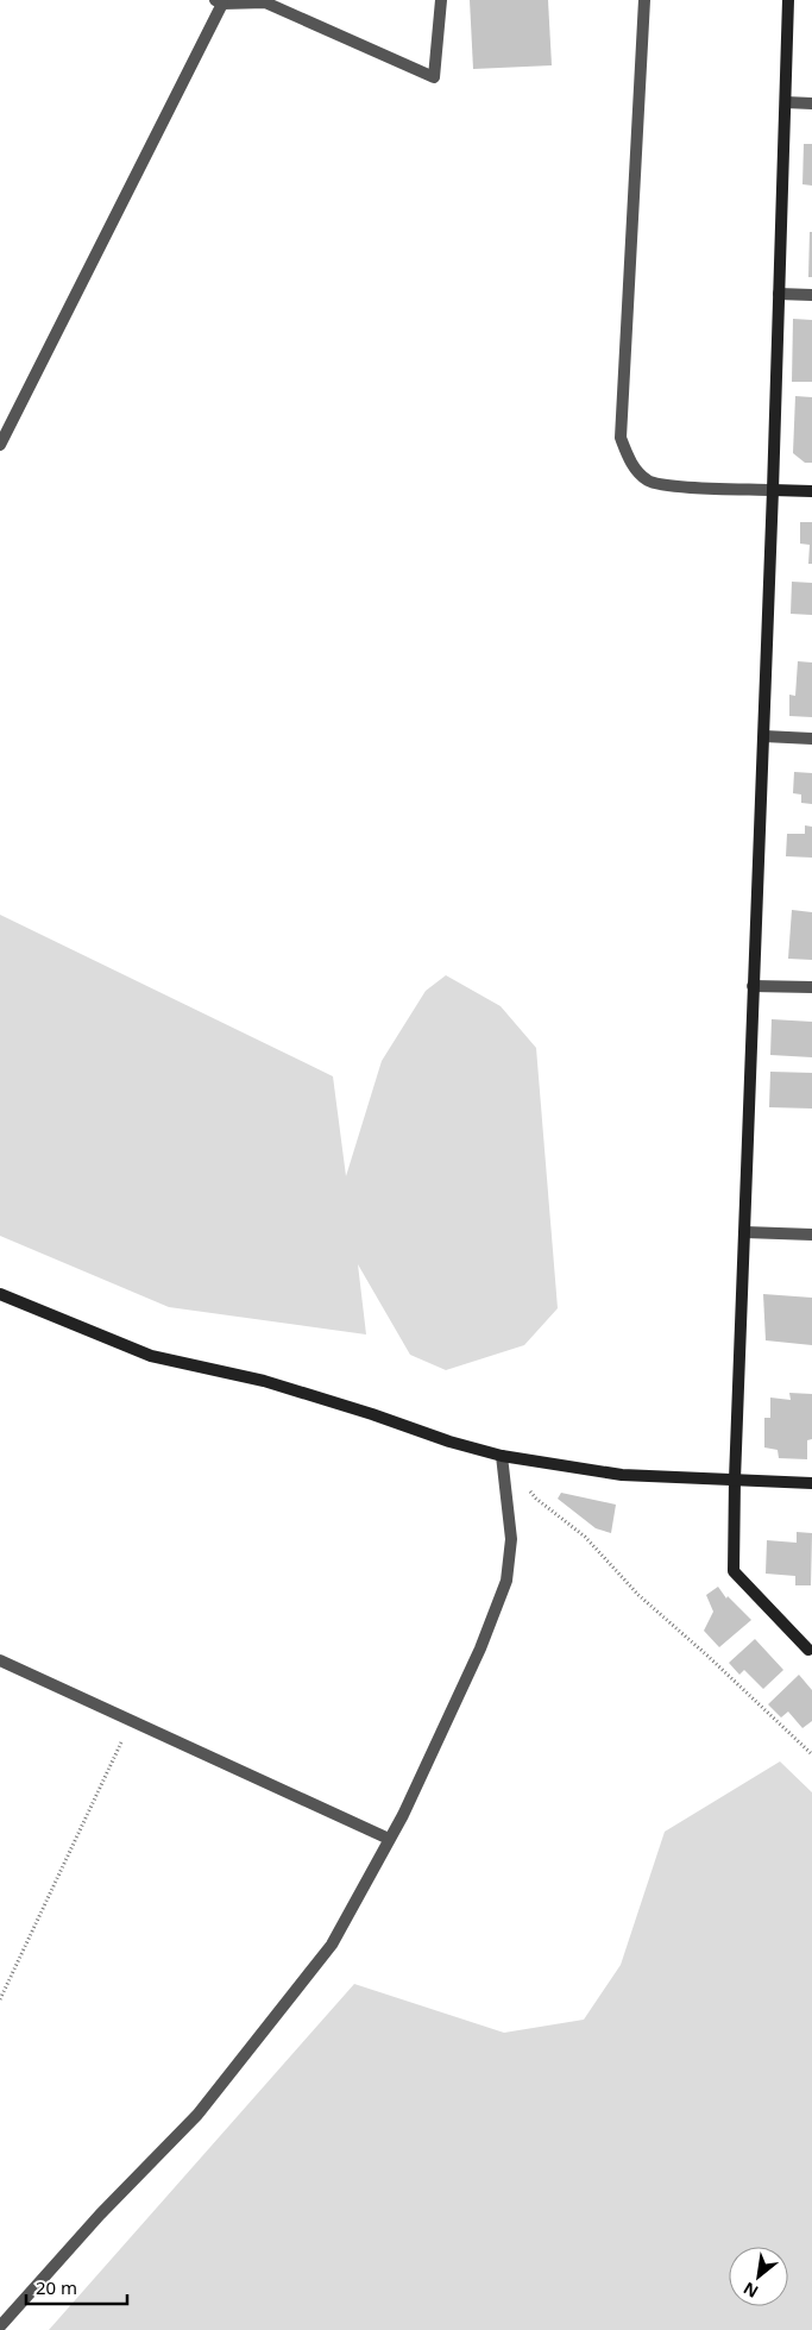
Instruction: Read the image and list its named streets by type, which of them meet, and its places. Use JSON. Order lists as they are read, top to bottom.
{
  "scale_bar": "20 m",
  "north": "bottom left"
}
